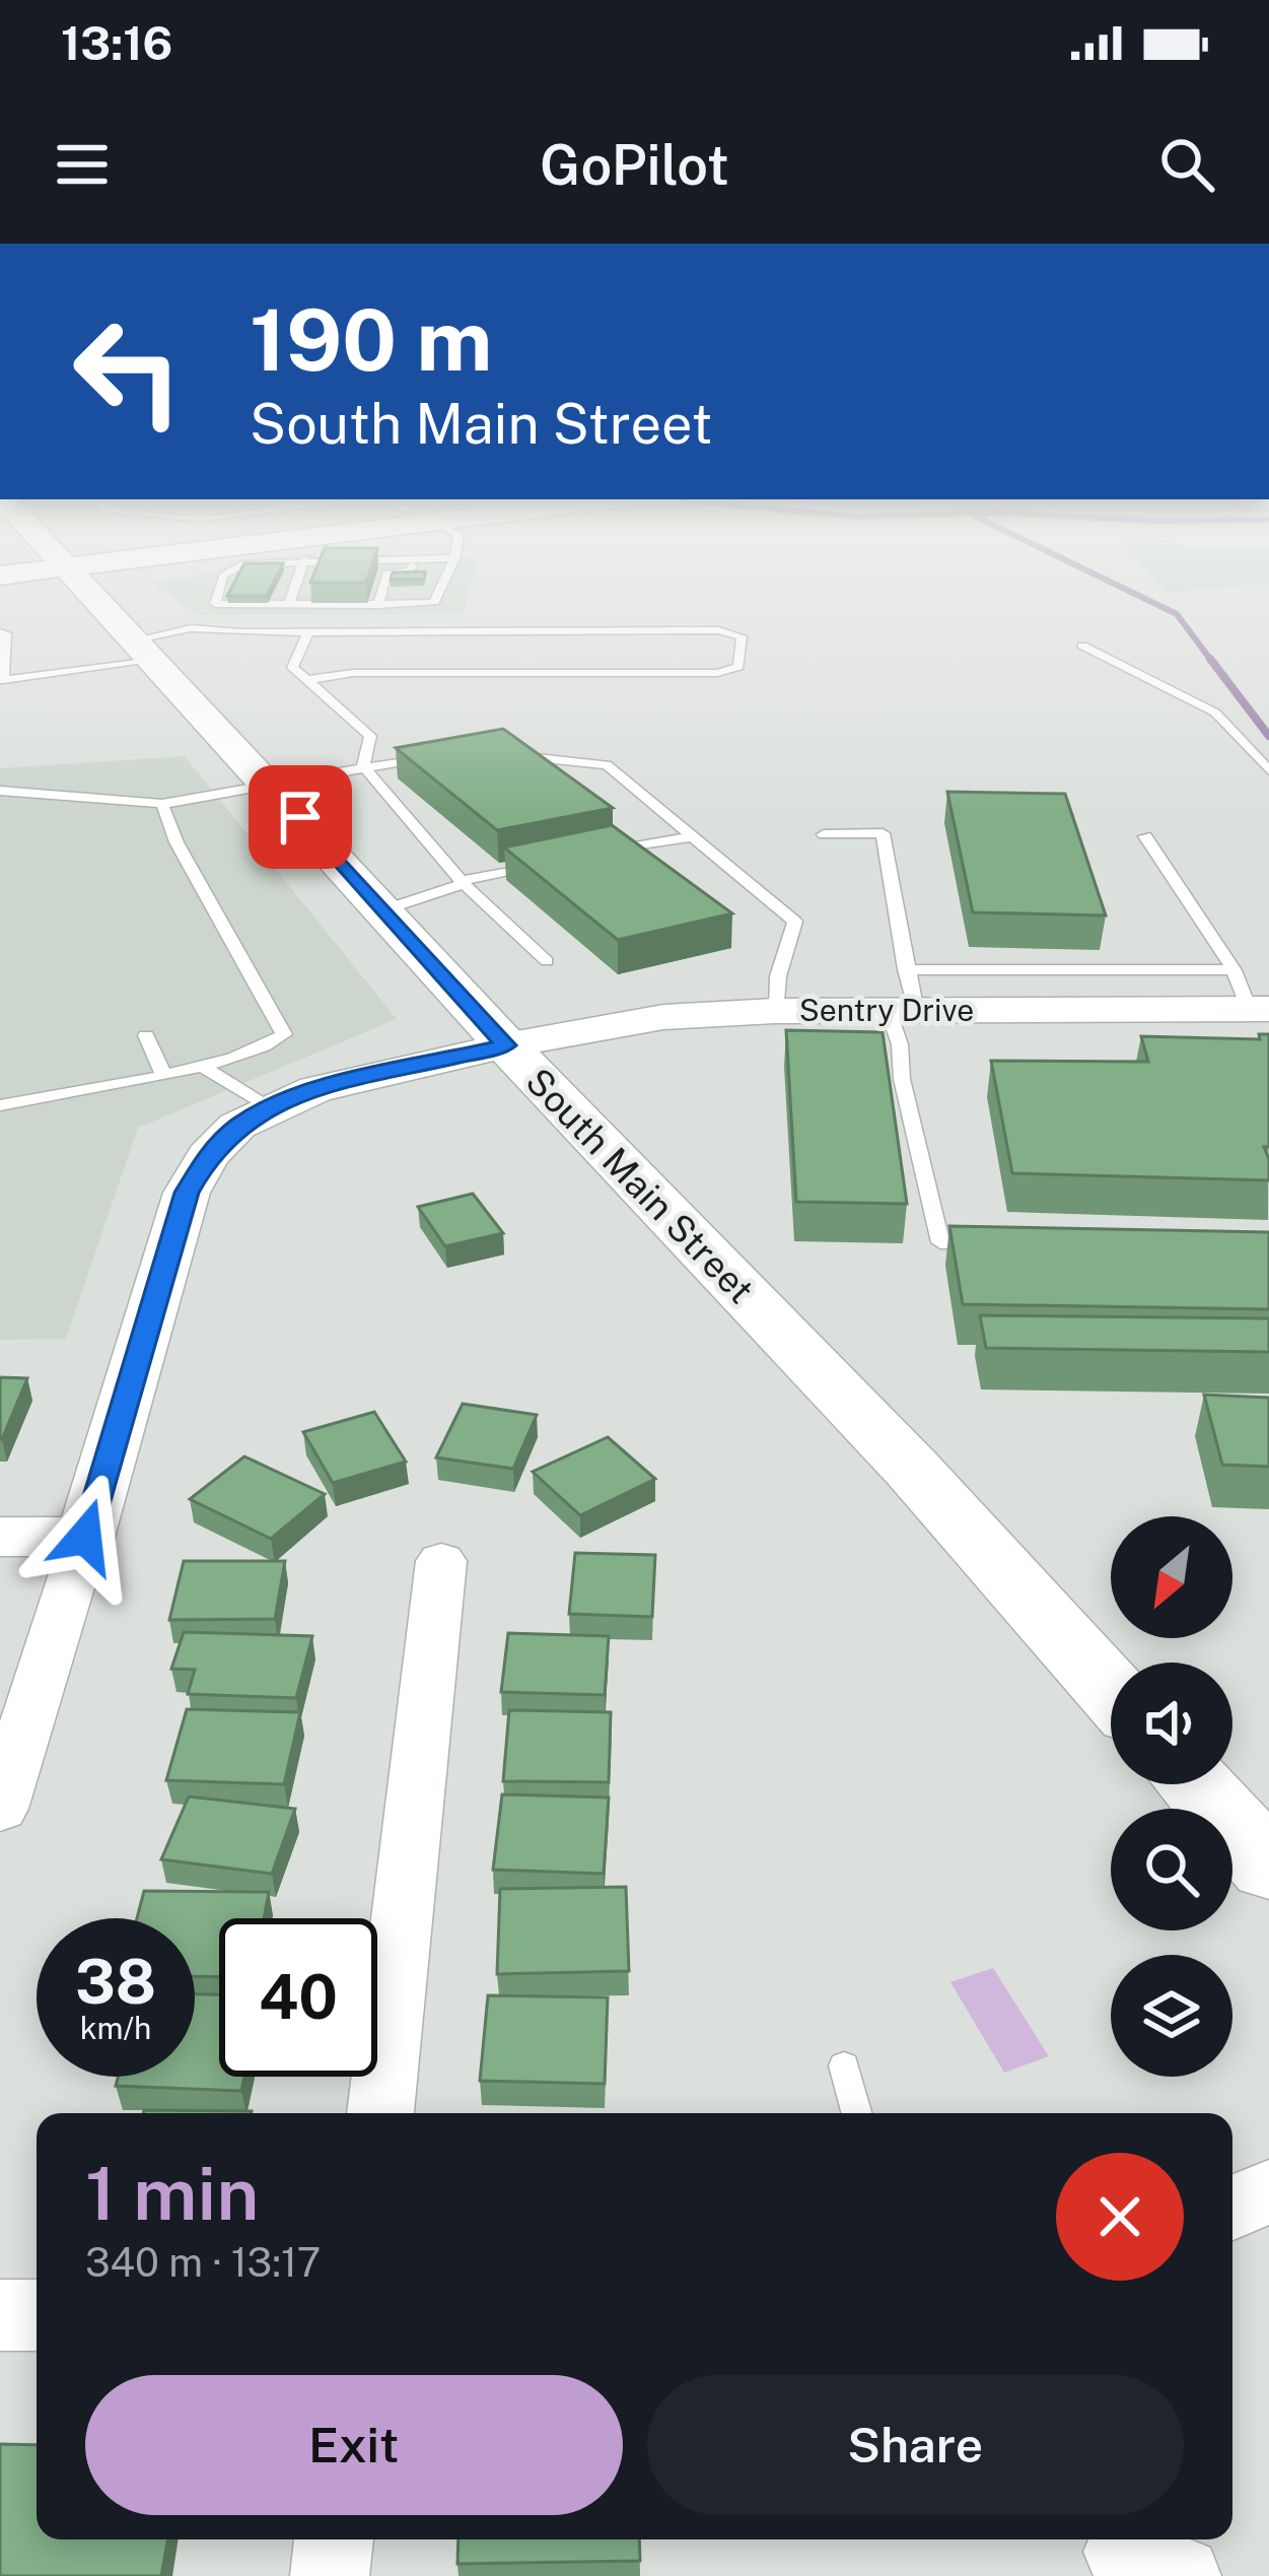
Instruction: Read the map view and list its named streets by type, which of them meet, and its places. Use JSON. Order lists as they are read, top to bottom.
{
  "streets": {
    "main road": ["South Main Street"],
    "street": ["Sentry Drive"]
  },
  "crossings": [
    ["Sentry Drive", "South Main Street"]
  ],
  "north": "bottom left",
  "page": {
    "status": "13:16",
    "header": "GoPilot",
    "turn": ["190 m", "South Main Street"],
    "speed": "38 km/h",
    "limit": "40",
    "heading": ["1 min", "340 m · 13:17"],
    "buttons": ["Exit", "Share"]
  }
}
